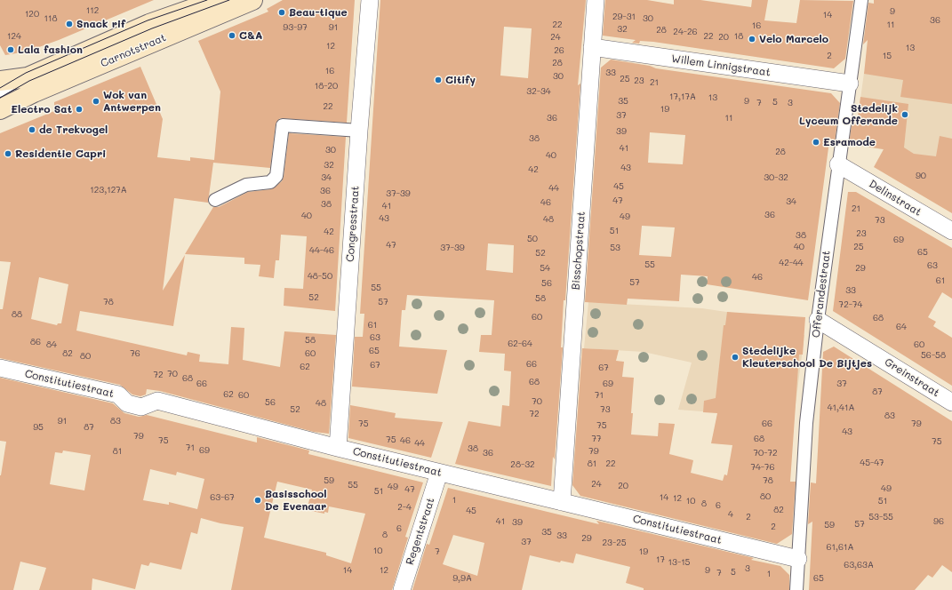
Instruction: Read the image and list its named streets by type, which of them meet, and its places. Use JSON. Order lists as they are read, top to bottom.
{
  "streets": {
    "main road": ["Carnotstraat"],
    "street": [
      "Willem Linnigstraat",
      "Delinstraat",
      "Congresstraat",
      "Bisschopstraat",
      "Offerandestraat",
      "Greinstraat",
      "Constitutiestraat",
      "Regentstraat"
    ]
  },
  "crossings": [
    ["Willem Linnigstraat", "Bisschopstraat"],
    ["Willem Linnigstraat", "Offerandestraat"],
    ["Delinstraat", "Offerandestraat"],
    ["Congresstraat", "Constitutiestraat"],
    ["Bisschopstraat", "Constitutiestraat"],
    ["Offerandestraat", "Greinstraat"],
    ["Offerandestraat", "Constitutiestraat"],
    ["Constitutiestraat", "Regentstraat"]
  ],
  "places": [
    "Beau-tique",
    "Snack rif",
    "C&A",
    "Velo Marcelo",
    "Lala fashion",
    "Citify",
    "Wok van Antwerpen",
    "Electro Sat",
    "Stedelijk Lyceum Offerande",
    "de Trekvogel",
    "Esramode",
    "Residentie Capri",
    "Stedelijke Kleuterschool De Bijtjes",
    "Basisschool De Evenaar"
  ],
  "house_numbers": [
    "112",
    "9",
    "120",
    "14",
    "29-31",
    "118",
    "30",
    "36",
    "22",
    "11",
    "16",
    "93-97",
    "91",
    "32",
    "28",
    "24-26",
    "124",
    "22",
    "18",
    "24",
    "20",
    "12",
    "13",
    "26",
    "2",
    "15",
    "28",
    "16",
    "33",
    "30",
    "25",
    "23",
    "21",
    "18-20",
    "32-34",
    "17,17A",
    "13",
    "35",
    "9",
    "5",
    "7",
    "3",
    "22",
    "19",
    "37",
    "36",
    "11",
    "39",
    "38",
    "41",
    "30",
    "28",
    "40",
    "32",
    "43",
    "42",
    "90",
    "34",
    "30-32",
    "45",
    "44",
    "123,127A",
    "36",
    "37-39",
    "47",
    "34",
    "46",
    "38",
    "41",
    "21",
    "36",
    "40",
    "49",
    "43",
    "48",
    "73",
    "51",
    "42",
    "23",
    "38",
    "50",
    "69",
    "47",
    "40",
    "25",
    "37-39",
    "53",
    "44-46",
    "65",
    "52",
    "42-44",
    "55",
    "63",
    "54",
    "29",
    "48-50",
    "46",
    "61",
    "57",
    "56",
    "55",
    "33",
    "52",
    "58",
    "78",
    "57",
    "72-74",
    "88",
    "60",
    "68",
    "61",
    "64",
    "63",
    "58",
    "86",
    "62-64",
    "84",
    "60",
    "65",
    "82",
    "76",
    "60",
    "56-58",
    "80",
    "66",
    "67",
    "62",
    "67",
    "70",
    "72",
    "68",
    "68",
    "66",
    "69",
    "37",
    "87",
    "62",
    "60",
    "71",
    "70",
    "56",
    "48",
    "41,41A",
    "52",
    "73",
    "72",
    "83",
    "91",
    "83",
    "75",
    "66",
    "79",
    "75",
    "95",
    "87",
    "43",
    "79",
    "77",
    "68",
    "75",
    "75",
    "46",
    "75",
    "44",
    "71",
    "38",
    "69",
    "81",
    "79",
    "36",
    "70-72",
    "45-47",
    "81",
    "22",
    "28-32",
    "74-76",
    "59",
    "78",
    "24",
    "55",
    "20",
    "49",
    "49",
    "47",
    "51",
    "80",
    "63-67",
    "14",
    "12",
    "1",
    "10",
    "51",
    "8",
    "6",
    "2-4",
    "82",
    "45",
    "4",
    "2",
    "53-55",
    "41",
    "96",
    "39",
    "57",
    "59",
    "2",
    "6",
    "35",
    "8",
    "33",
    "29",
    "37",
    "23-25",
    "61,61A",
    "10",
    "7",
    "19",
    "17",
    "13-15",
    "63,63A",
    "3",
    "14",
    "12",
    "9",
    "5",
    "7",
    "1",
    "9,9A",
    "65"
  ]
}
